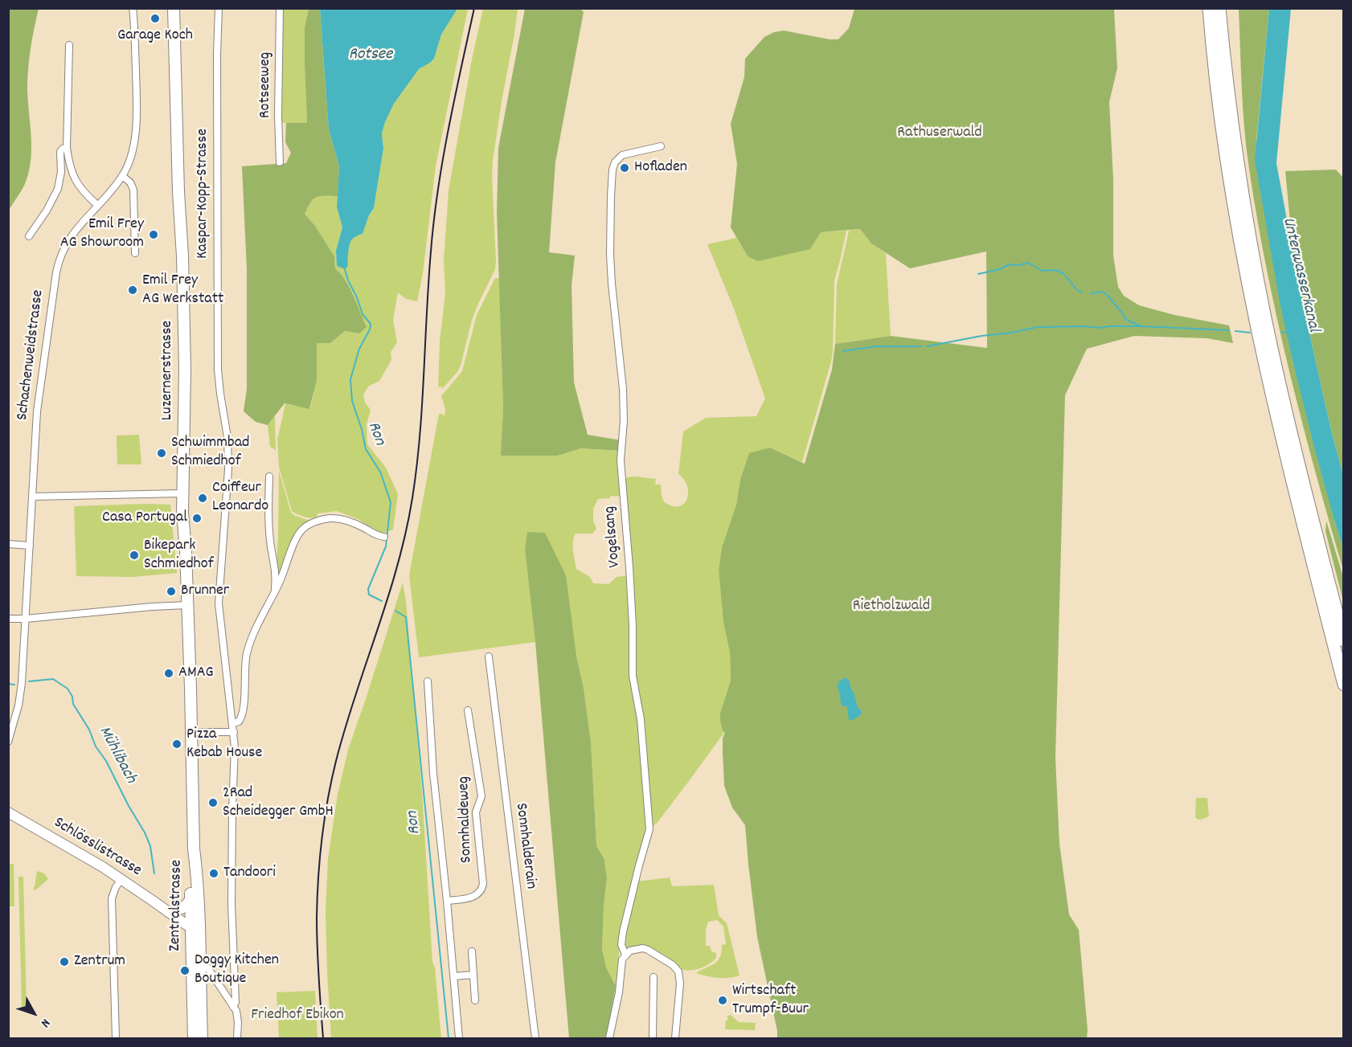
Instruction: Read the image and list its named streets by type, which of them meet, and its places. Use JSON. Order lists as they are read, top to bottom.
{
  "streets": {
    "main road": ["Luzernerstrasse", "Schlösslistrasse", "Zentralstrasse"],
    "street": [
      "Rotseeweg",
      "Kaspar-Kopp-Strasse",
      "Schachenweidstrasse",
      "Vogelsang",
      "Sonnhaldeweg",
      "Sonnhalderain"
    ]
  },
  "crossings": [
    ["Luzernerstrasse", "Zentralstrasse"],
    ["Schlösslistrasse", "Zentralstrasse"]
  ],
  "water": [
    "Rotsee",
    "Unterwasserkanal",
    "Ron",
    "Mühlibach"
  ],
  "parks": ["Rathuserwald", "Rietholzwald", "Friedhof Ebikon"],
  "places": [
    "Garage Koch",
    "Hofladen",
    "Emil Frey AG Showroom",
    "Emil Frey AG Werkstatt",
    "Schwimmbad Schmiedhof",
    "Coiffeur Leonardo",
    "Casa Portugal",
    "Bikepark Schmiedhof",
    "Brunner",
    "AMAG",
    "Pizza Kebab House",
    "2Rad Scheidegger GmbH",
    "Tandoori",
    "Zentrum",
    "Doggy Kitchen Boutique",
    "Wirtschaft Trumpf-Buur"
  ],
  "north": "bottom right"
}
